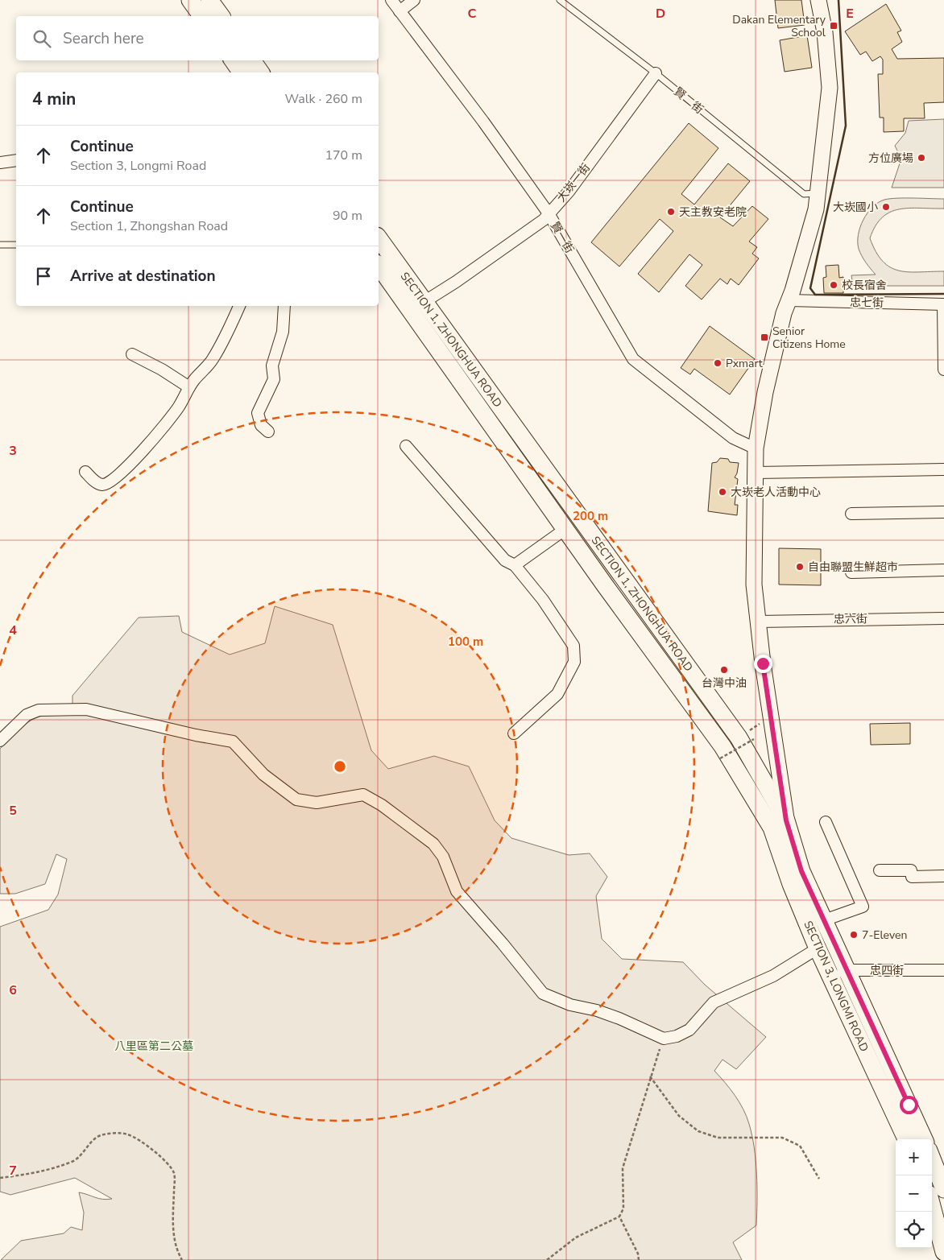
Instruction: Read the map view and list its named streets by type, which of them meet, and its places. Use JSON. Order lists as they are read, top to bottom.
{
  "streets": {
    "main road": ["SECTION 1, ZHONGHUA ROAD", "SECTION 3, LONGMI ROAD"],
    "street": [
      "大崁一街",
      "賢一街",
      "忠七街",
      "忠六街",
      "忠四街"
    ],
    "lane": ["賢二街"]
  },
  "crossings": [
    ["賢二街", "大崁一街"],
    ["大崁一街", "賢一街"],
    ["大崁一街", "SECTION 1, ZHONGHUA ROAD"],
    ["SECTION 1, ZHONGHUA ROAD", "SECTION 3, LONGMI ROAD"],
    ["忠四街", "SECTION 3, LONGMI ROAD"]
  ],
  "parks": ["八里區第二公墓"],
  "places": {
    "transit": ["Dakan Elementary School", "Senior Citizens Home"],
    "other": [
      "方位廣場",
      "大崁國小",
      "天主教安老院",
      "校長宿舍",
      "Pxmart",
      "大崁老人活動中心",
      "自由聯盟生鮮超市",
      "台灣中油",
      "7-Eleven"
    ]
  },
  "page": {
    "search": "Search here",
    "heading": ["4 min", "Walk · 260 m"],
    "list": [
      ["Continue", "Section 3, Longmi Road", "170 m"],
      ["Continue", "Section 1, Zhongshan Road", "90 m"],
      "Arrive at destination"
    ],
    "map_buttons": ["+", "−"]
  },
  "grid": {
    "columns": ["C", "D", "E"],
    "rows": [
      "3",
      "4",
      "5",
      "6",
      "7"
    ]
  },
  "rings": ["200 m", "100 m"]
}
